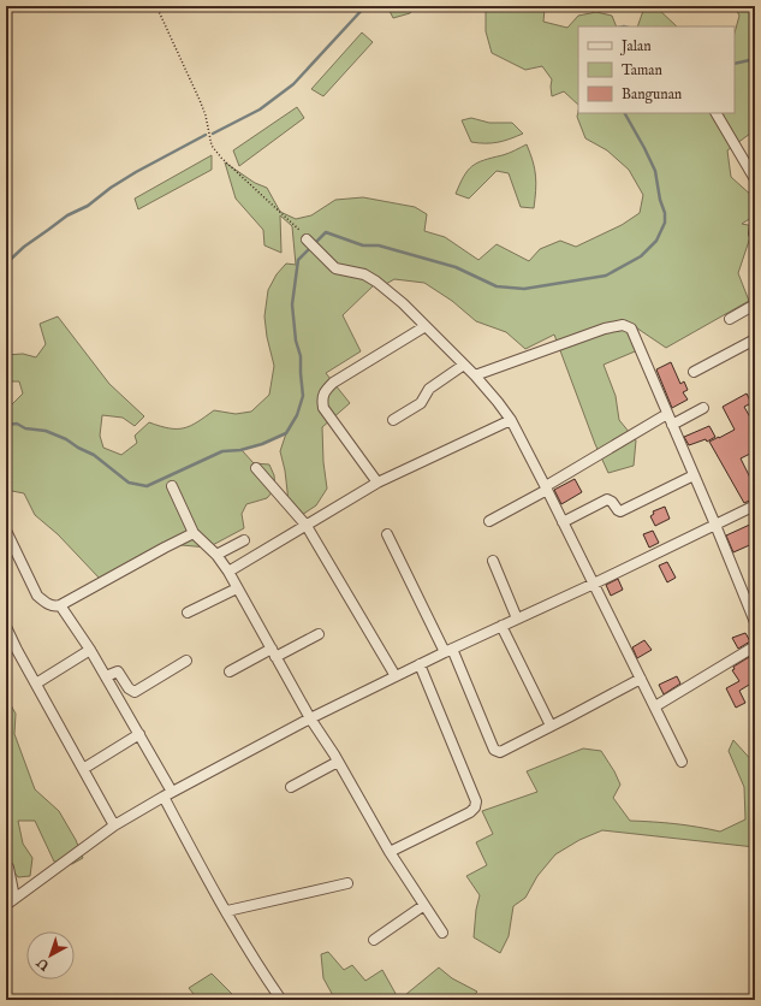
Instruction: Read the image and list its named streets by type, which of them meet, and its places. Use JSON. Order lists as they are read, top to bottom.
{
  "legend": ["Jalan", "Taman", "Bangunan"],
  "north": "bottom left"
}
